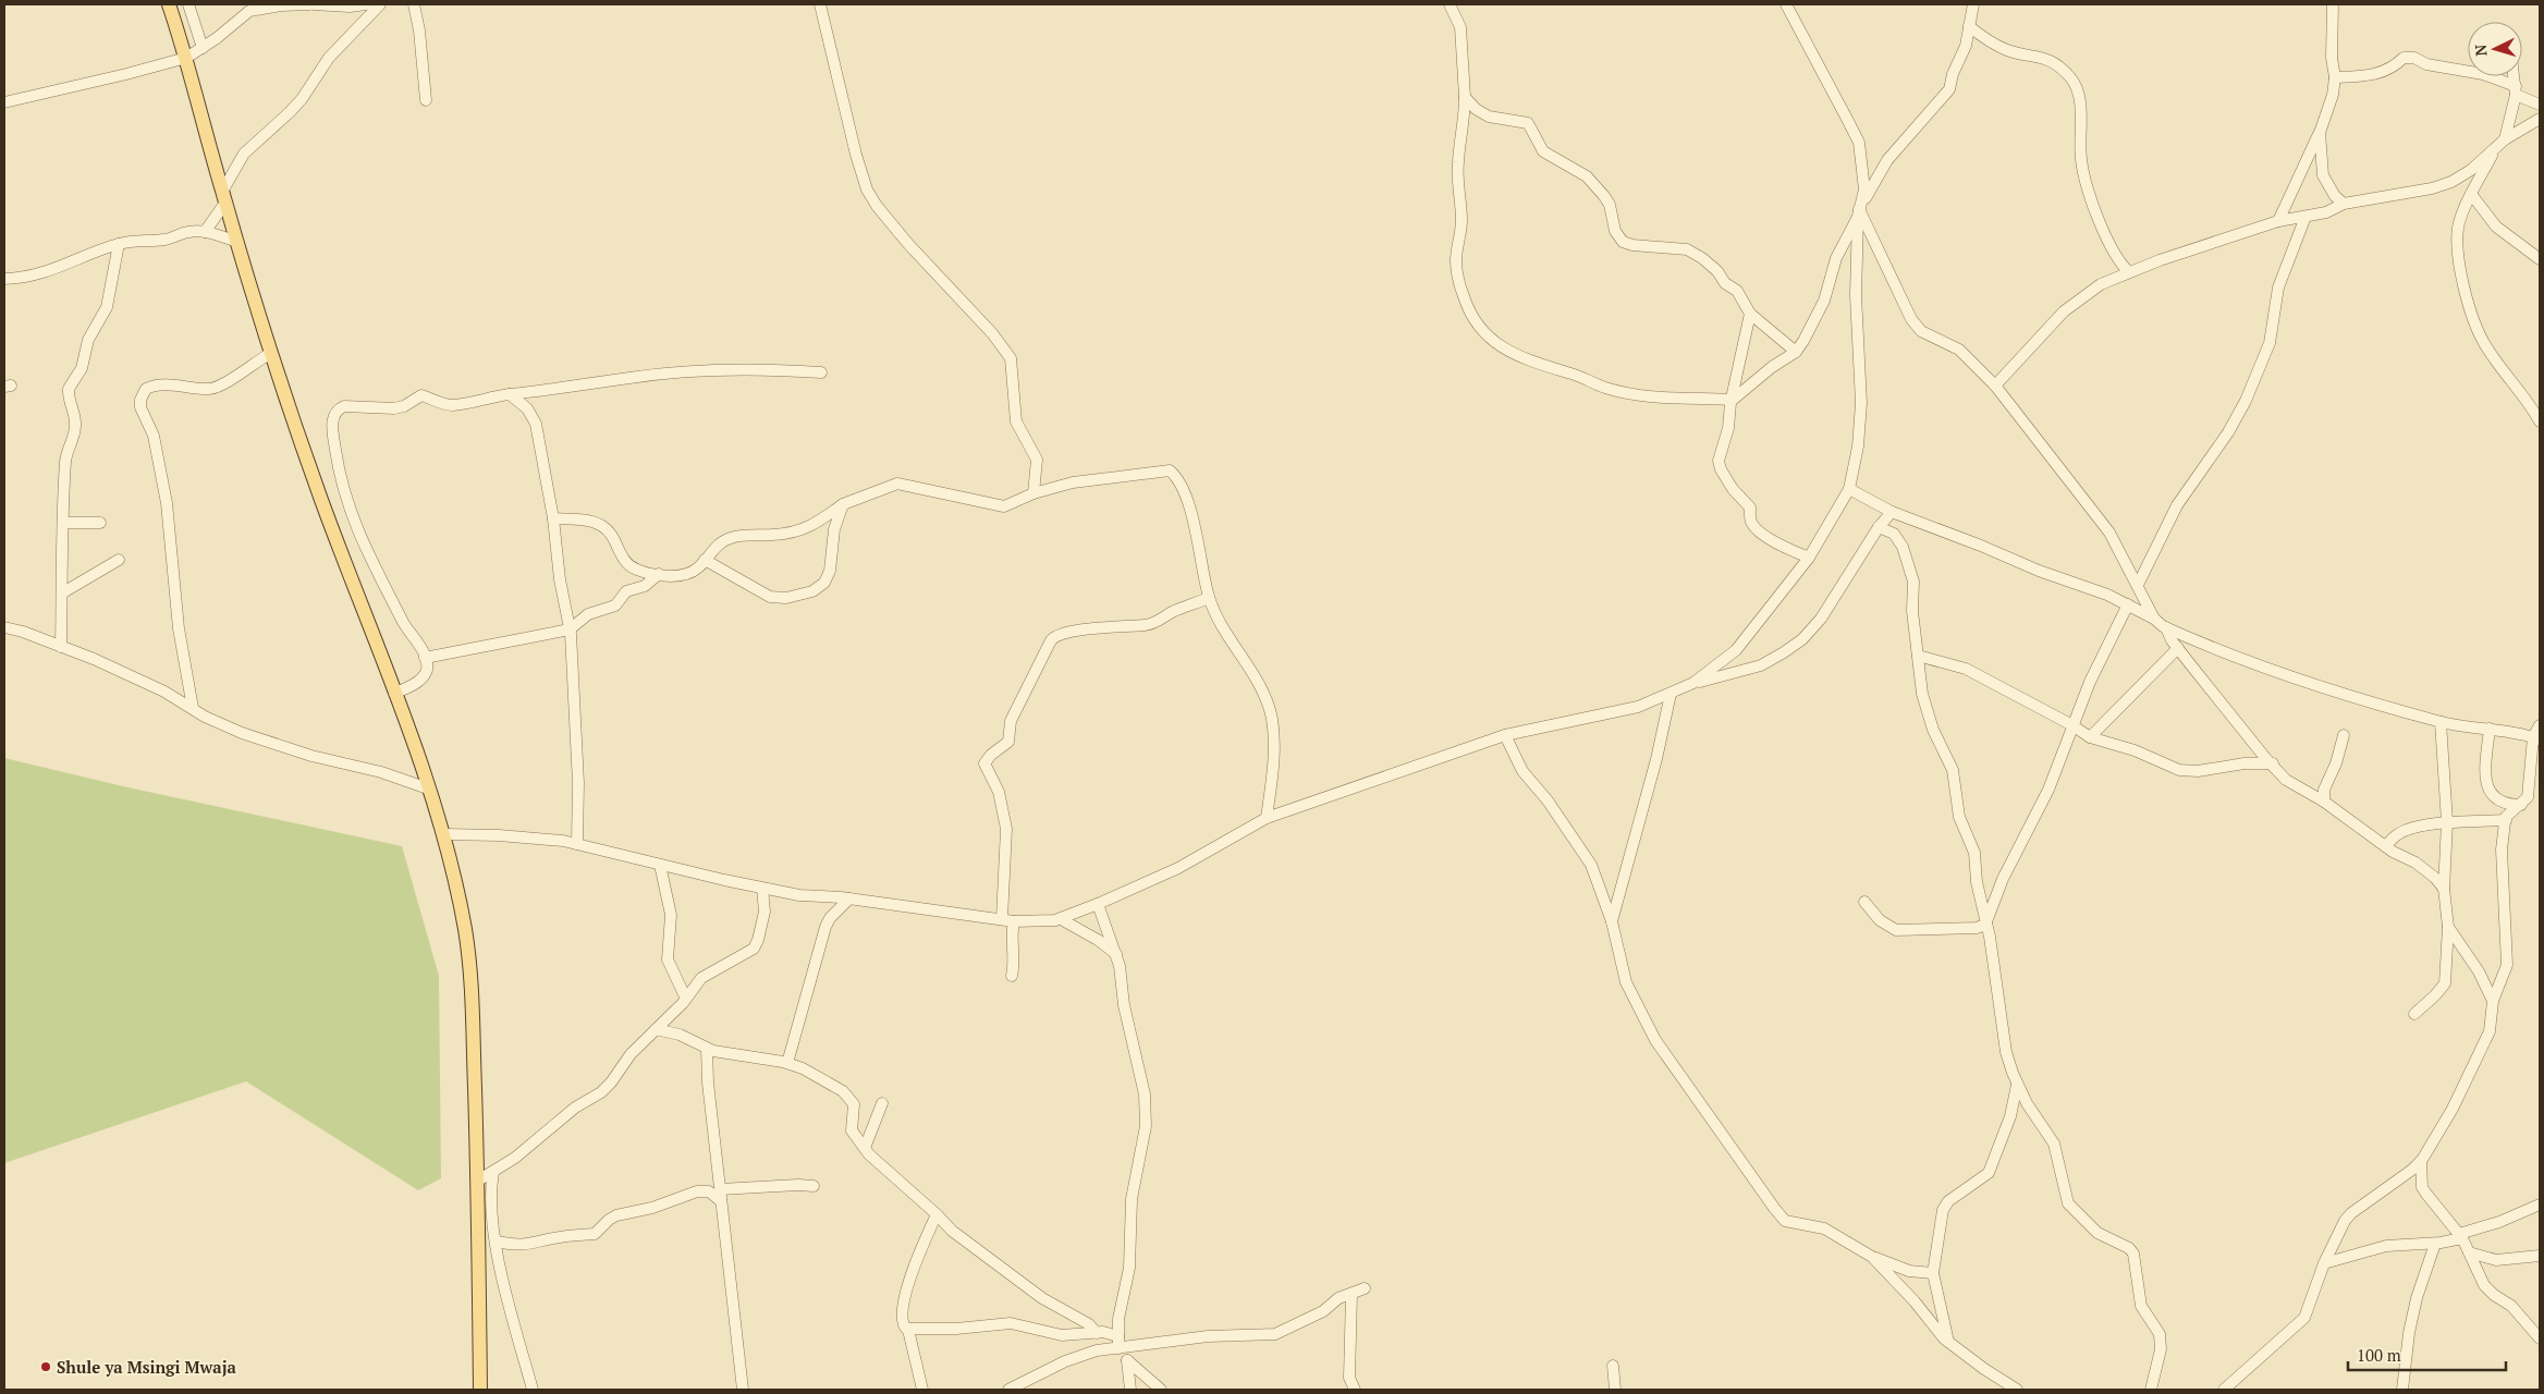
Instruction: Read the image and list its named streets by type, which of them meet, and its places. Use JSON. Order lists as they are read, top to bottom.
{
  "places": ["Shule ya Msingi Mwaja"],
  "scale_bar": "100 m",
  "north": "left"
}
